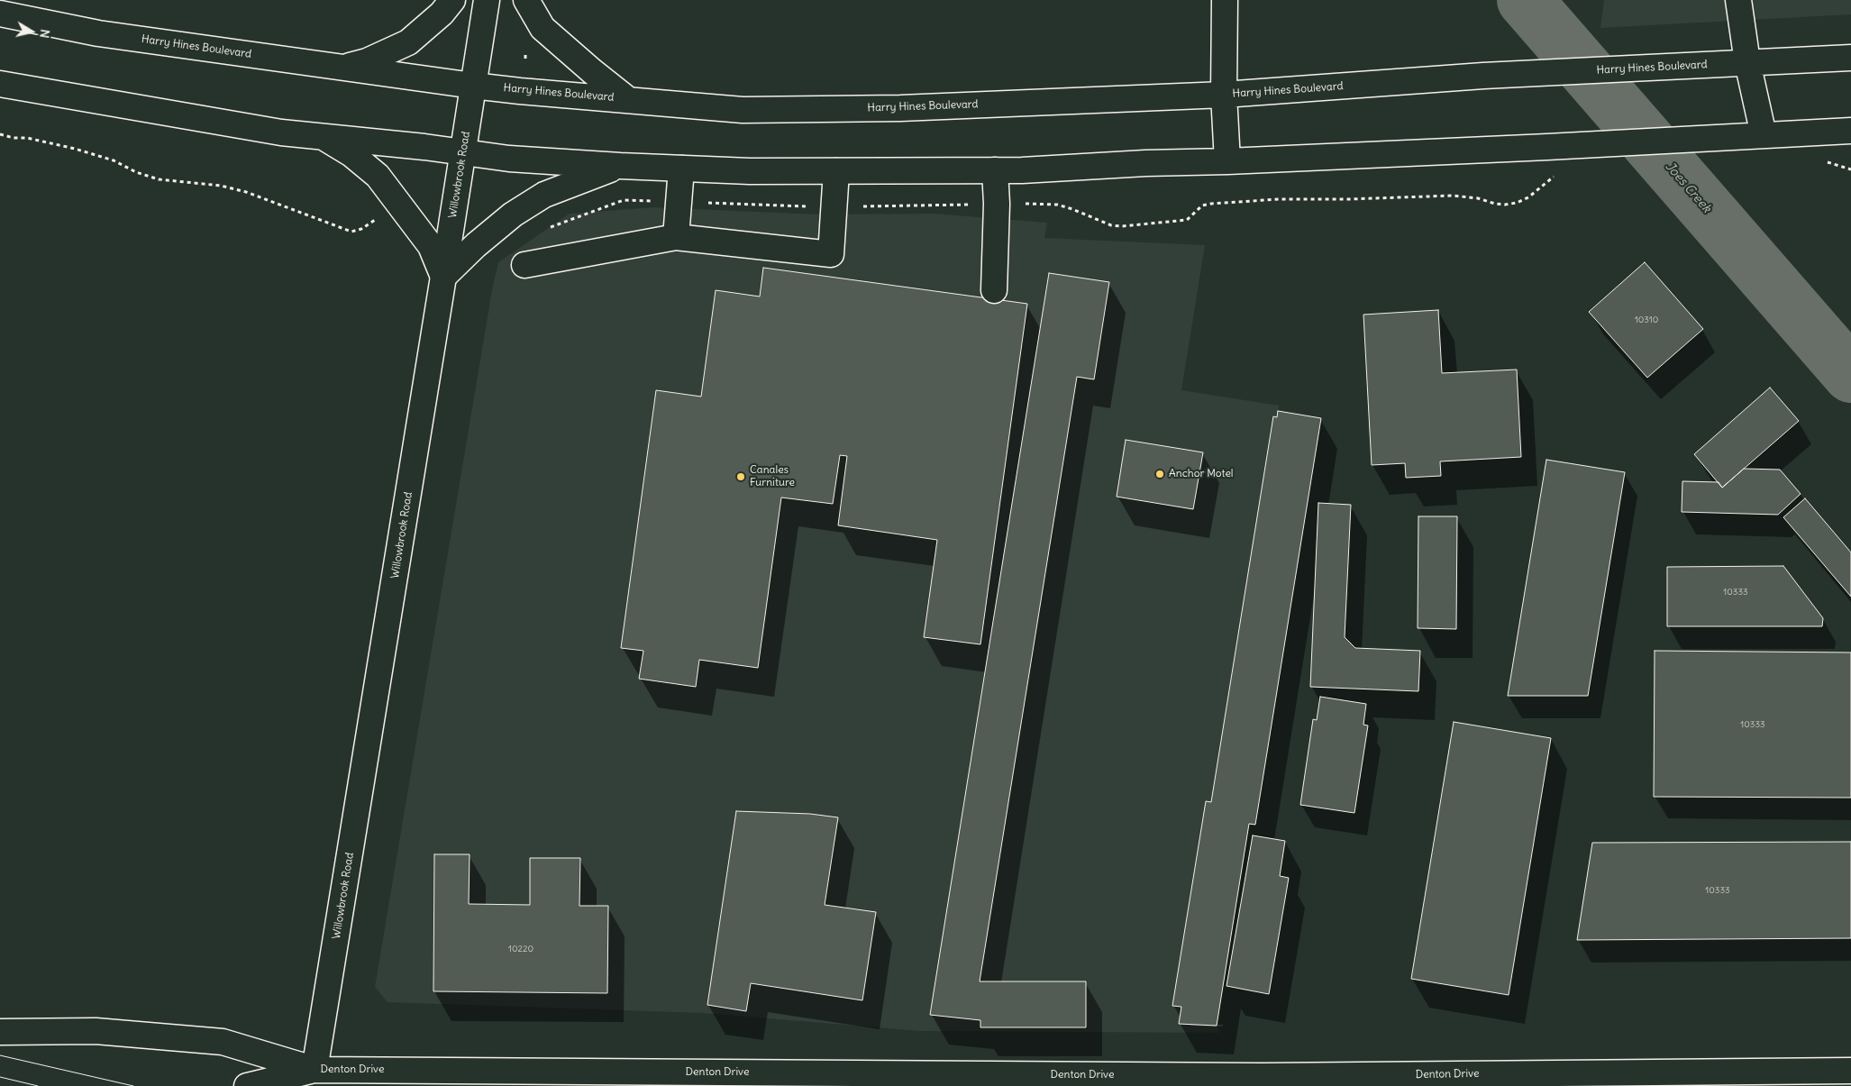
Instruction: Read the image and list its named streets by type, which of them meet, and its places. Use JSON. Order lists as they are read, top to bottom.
{
  "streets": {
    "main road": ["Harry Hines Boulevard", "Willowbrook Road", "Denton Drive"]
  },
  "crossings": [
    ["Harry Hines Boulevard", "Willowbrook Road"],
    ["Willowbrook Road", "Denton Drive"]
  ],
  "water": ["Joes Creek"],
  "places": ["Anchor Motel", "Canales Furniture"],
  "house_numbers": [
    "10310",
    "10333",
    "10333",
    "10333",
    "10220"
  ],
  "north": "right"
}
